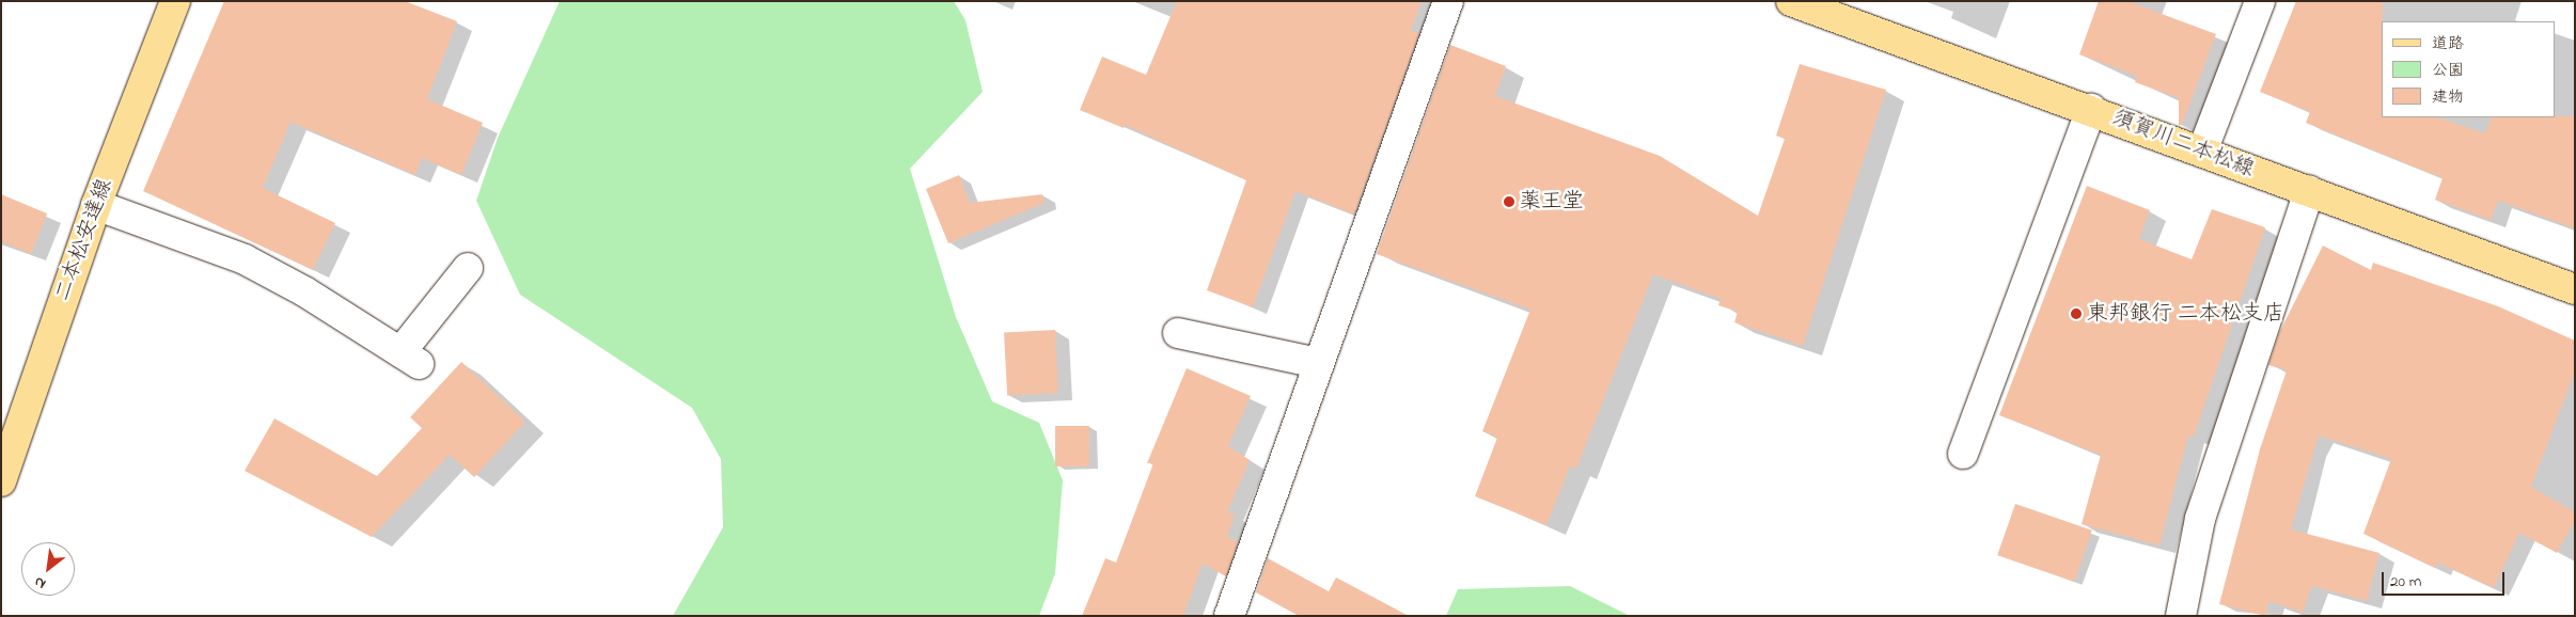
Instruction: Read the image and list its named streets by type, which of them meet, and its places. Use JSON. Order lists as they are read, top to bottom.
{
  "streets": {
    "main road": ["須賀川二本松線", "二本松安達線"]
  },
  "places": ["薬王堂", "東邦銀行 二本松支店"],
  "legend": ["道路", "公園", "建物"],
  "scale_bar": "20 m",
  "north": "bottom left"
}
